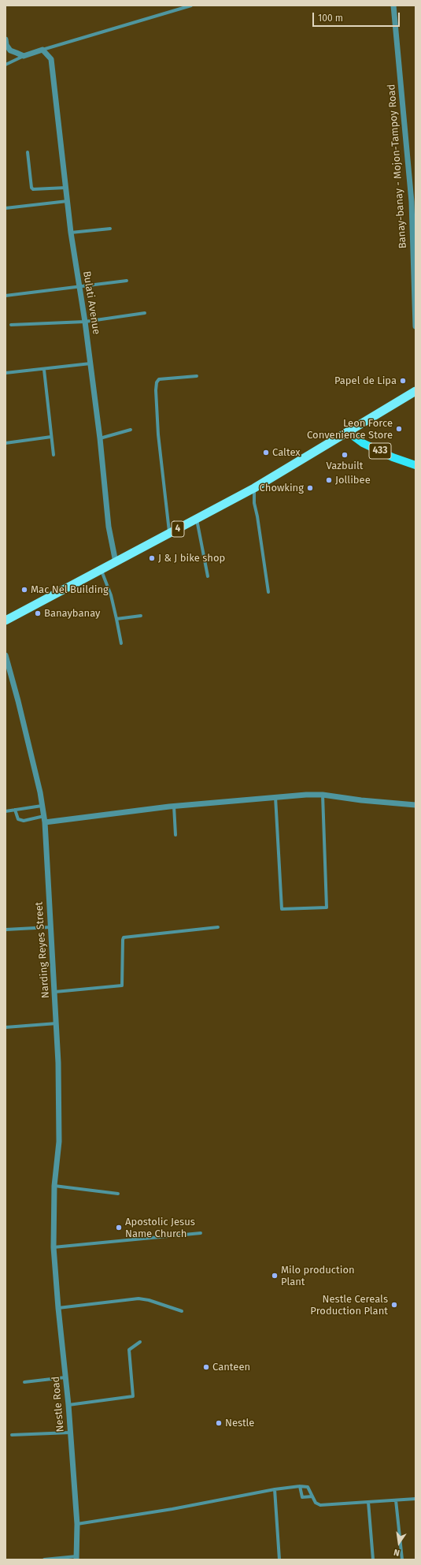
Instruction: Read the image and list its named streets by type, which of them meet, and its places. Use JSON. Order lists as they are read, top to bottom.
{
  "streets": {
    "highway": ["4"],
    "main road": ["433"],
    "street": [
      "Banay-banay - Mojon-Tampoy Road",
      "Bulati Avenue",
      "Narding Reyes Street",
      "Nestle Road"
    ]
  },
  "crossings": [
    ["Bulati Avenue", "4"],
    ["433", "4"],
    ["Narding Reyes Street", "Nestle Road"]
  ],
  "places": [
    "Papel de Lipa",
    "Leon Force Convenience Store",
    "Caltex",
    "Vazbuilt",
    "Jollibee",
    "Chowking",
    "J & J bike shop",
    "Mac Nel Building",
    "Banaybanay",
    "Apostolic Jesus Name Church",
    "Milo production Plant",
    "Nestle Cereals Production Plant",
    "Canteen",
    "Nestle"
  ],
  "scale_bar": "100 m",
  "north": "bottom"
}
